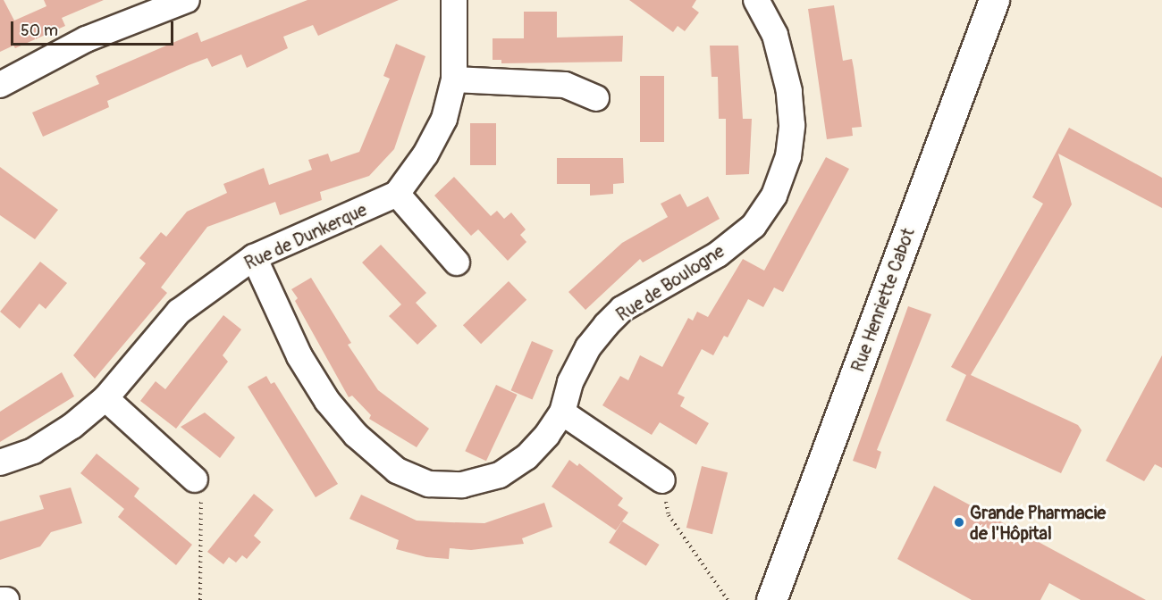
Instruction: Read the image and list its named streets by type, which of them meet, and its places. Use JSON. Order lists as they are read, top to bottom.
{
  "streets": {
    "street": ["Rue de Dunkerque", "Rue de Boulogne", "Rue Henriette Cabot"]
  },
  "crossings": [
    ["Rue de Dunkerque", "Rue de Boulogne"]
  ],
  "places": ["Grande Pharmacie de l'Hôpital"],
  "scale_bar": "50 m"
}
